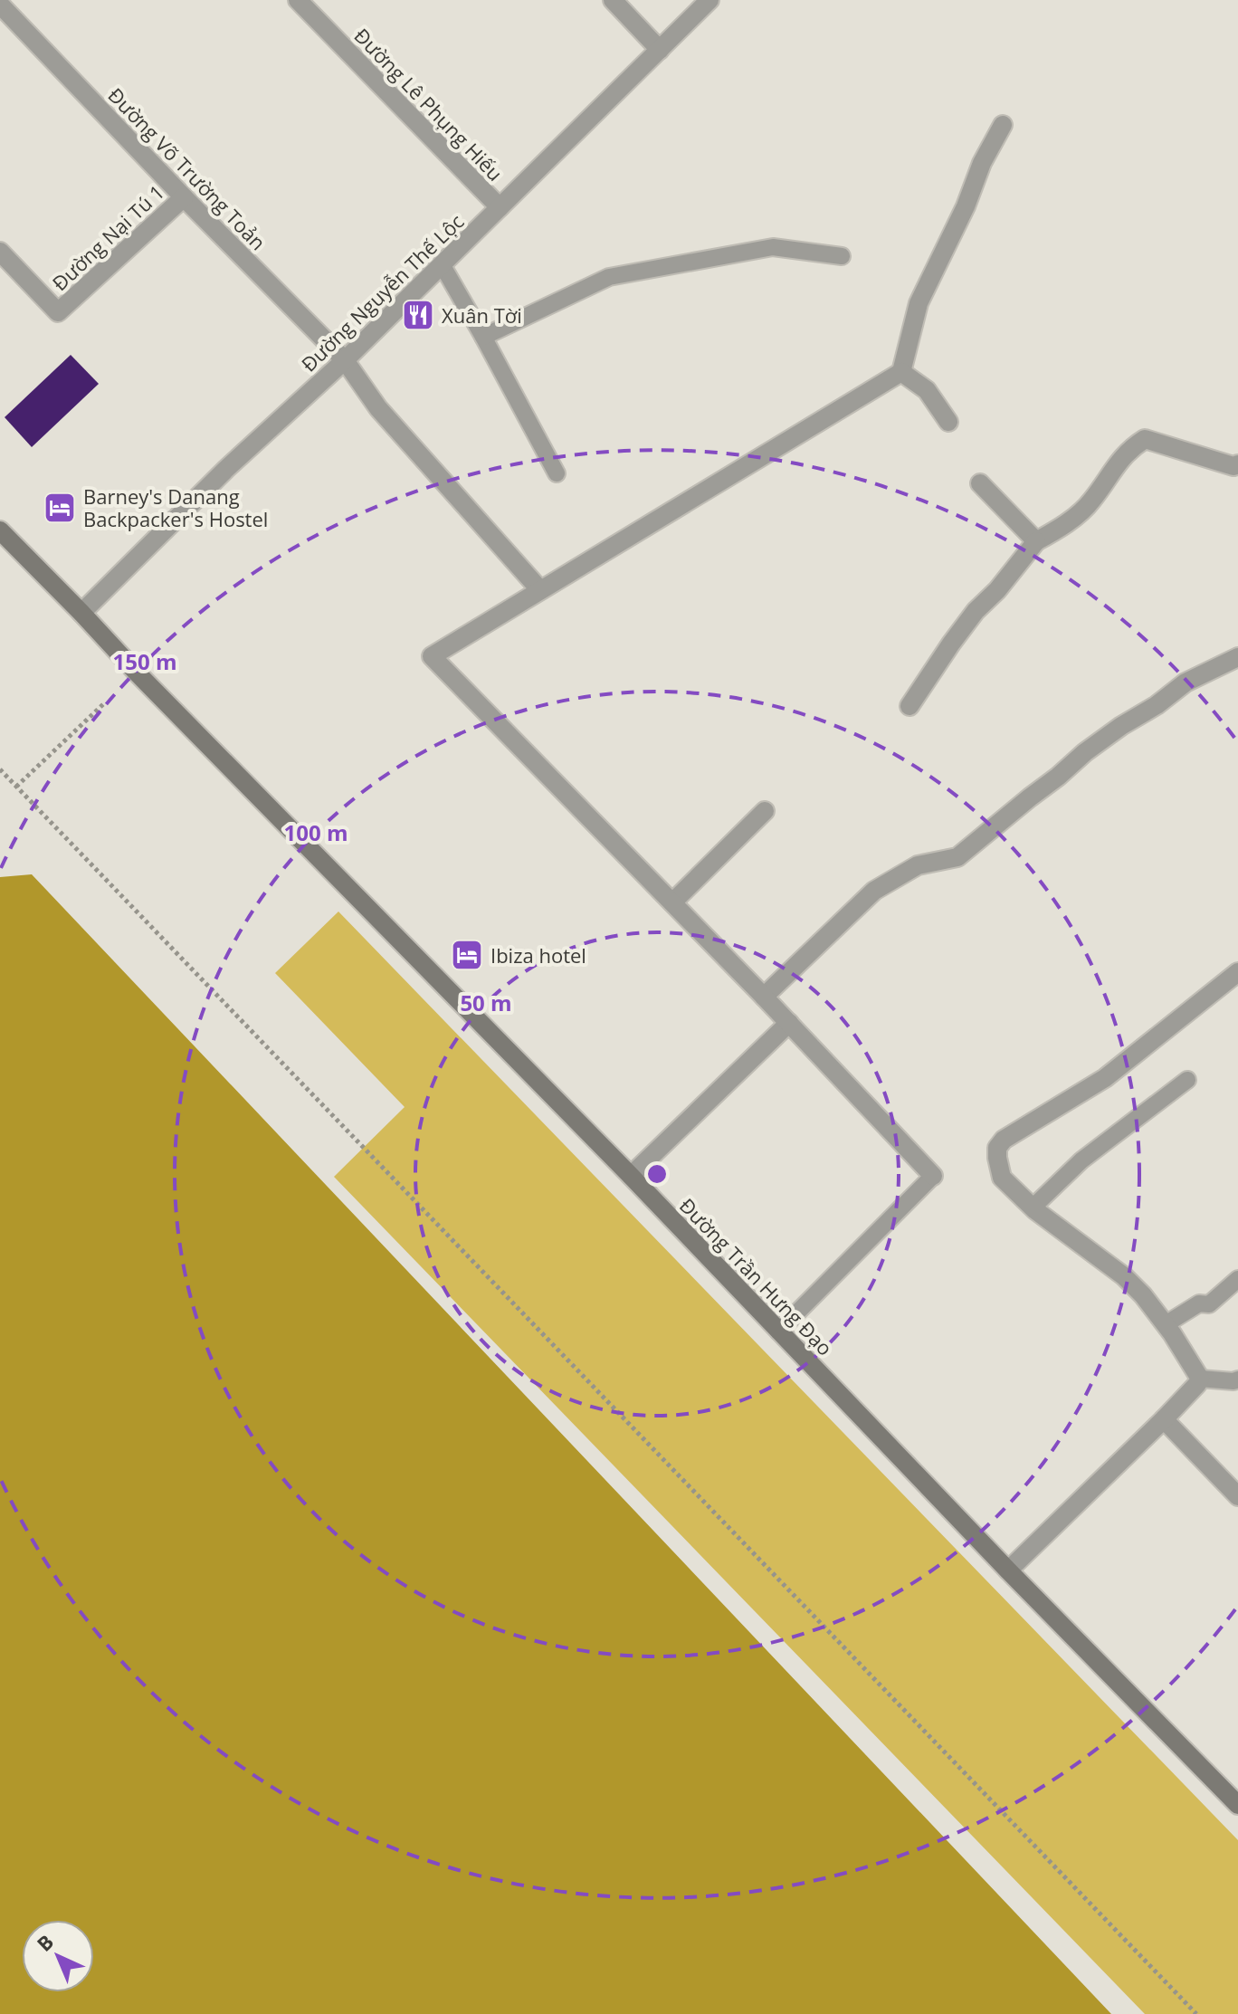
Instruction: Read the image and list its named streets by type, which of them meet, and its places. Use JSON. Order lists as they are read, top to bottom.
{
  "streets": {
    "main road": ["Đường Trần Hưng Đạo"],
    "street": [
      "Đường Lê Phụng Hiếu",
      "Đường Võ Trường Toản",
      "Đường Nại Tú 1",
      "Đường Nguyễn Thế Lộc"
    ]
  },
  "crossings": [
    ["Đường Lê Phụng Hiếu", "Đường Nguyễn Thế Lộc"],
    ["Đường Võ Trường Toản", "Đường Nại Tú 1"],
    ["Đường Võ Trường Toản", "Đường Nguyễn Thế Lộc"],
    ["Đường Nguyễn Thế Lộc", "Đường Trần Hưng Đạo"]
  ],
  "places": {
    "restaurant": ["Xuân Tời"],
    "hotel": ["Barney's Danang Backpacker's Hostel", "Ibiza hotel"]
  },
  "north": "top left",
  "rings": ["150 m", "100 m", "50 m"]
}
